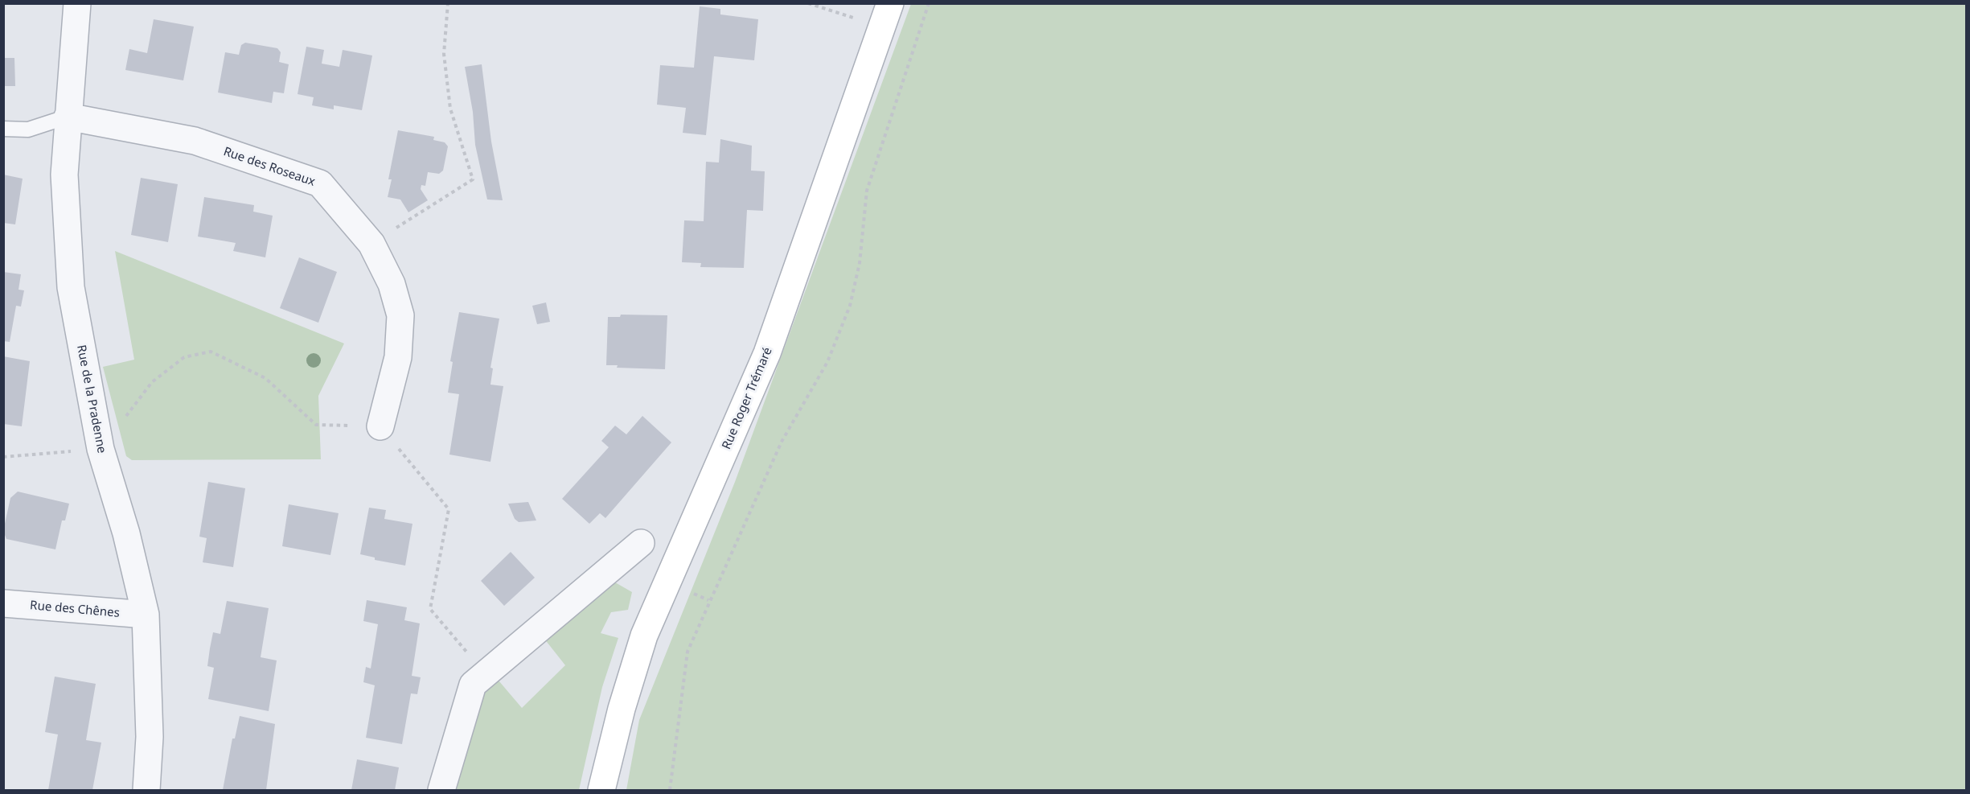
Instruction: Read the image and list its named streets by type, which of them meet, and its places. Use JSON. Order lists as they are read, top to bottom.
{
  "streets": {
    "street": [
      "Rue des Roseaux",
      "Rue Roger Trémaré",
      "Rue de la Pradenne",
      "Rue des Chênes"
    ]
  },
  "crossings": [
    ["Rue des Roseaux", "Rue de la Pradenne"],
    ["Rue de la Pradenne", "Rue des Chênes"]
  ]
}
